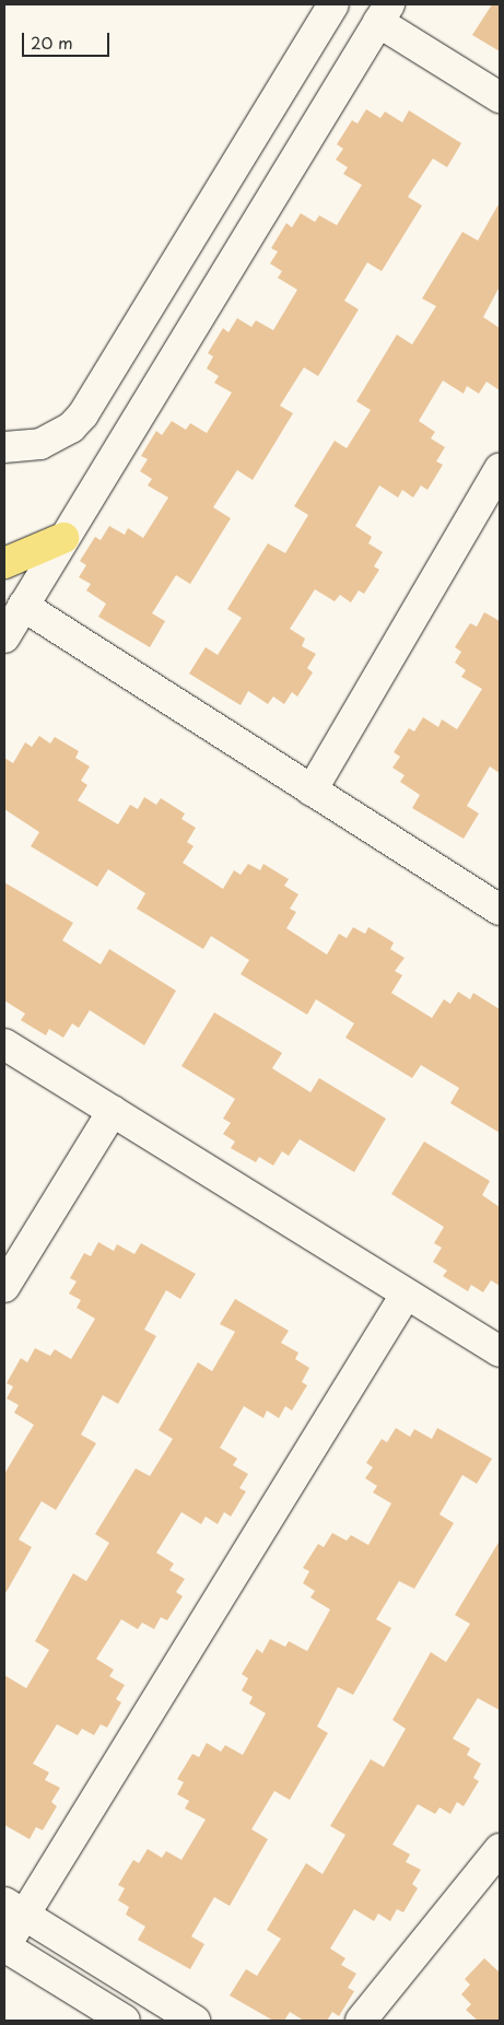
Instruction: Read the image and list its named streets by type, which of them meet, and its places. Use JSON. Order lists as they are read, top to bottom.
{
  "scale_bar": "20 m"
}
